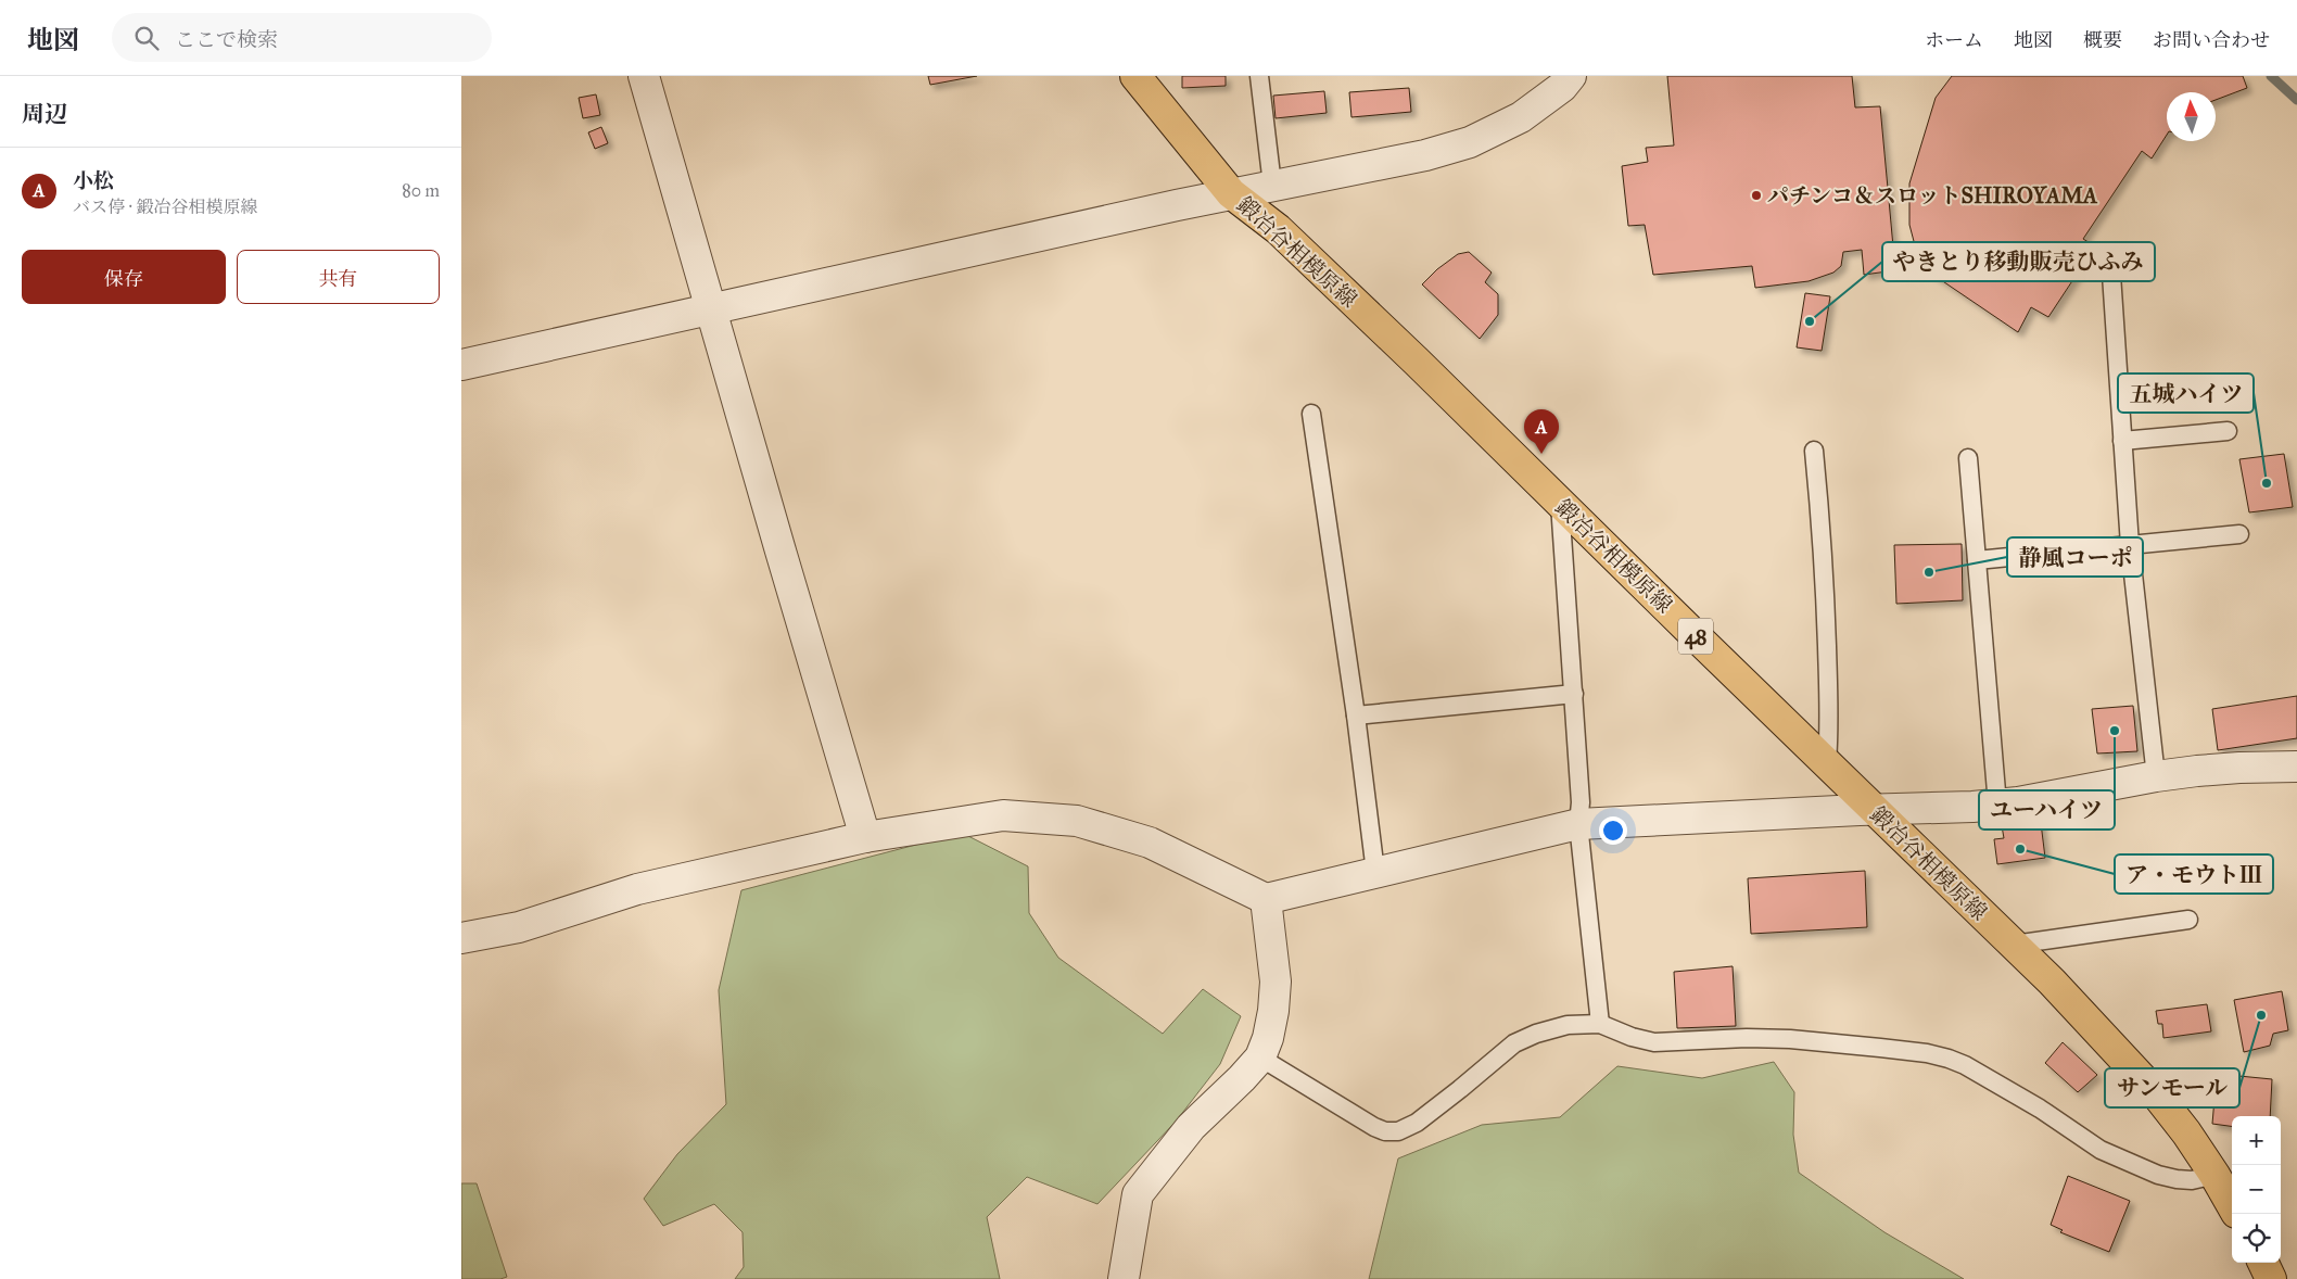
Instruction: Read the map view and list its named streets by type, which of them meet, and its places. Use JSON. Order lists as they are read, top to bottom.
{
  "streets": {
    "main road": ["鍛冶谷相模原線", "48"]
  },
  "places": [
    "パチンコ＆スロットSHIROYAMA",
    "やきとり移動販売ひふみ",
    "五城ハイツ",
    "静風コーポ",
    "ユーハイツ",
    "ア・モウトⅢ",
    "サンモール"
  ],
  "north": "top",
  "page": {
    "header": "地図",
    "search": "ここで検索",
    "nav": [
      "ホーム",
      "地図",
      "概要",
      "お問い合わせ"
    ],
    "heading": "周辺",
    "list": [
      {
        "mark": "A",
        "name": "小松",
        "note": "バス停 · 鍛冶谷相模原線",
        "value": "80 m"
      }
    ],
    "buttons": ["保存", "共有"],
    "pins": "A",
    "map_buttons": ["+", "−"]
  }
}
